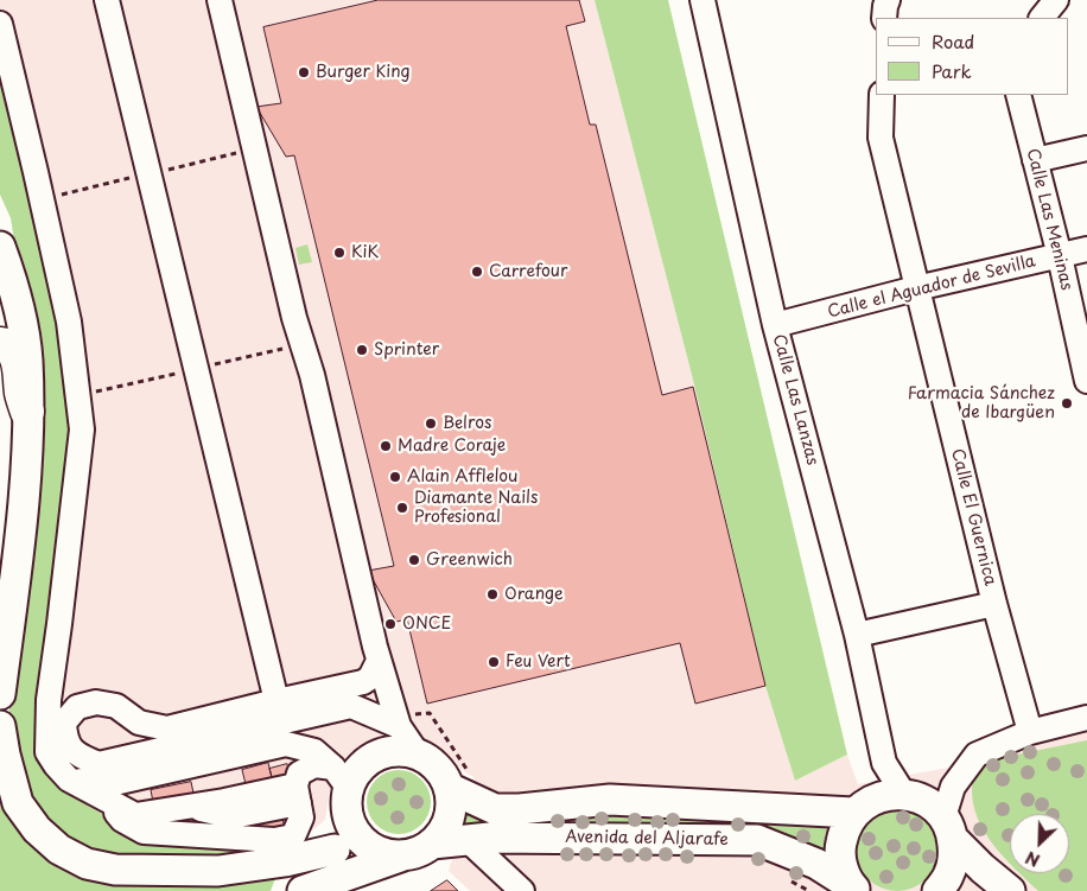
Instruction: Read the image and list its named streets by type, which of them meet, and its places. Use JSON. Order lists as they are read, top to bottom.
{
  "streets": {
    "main road": ["Avenida del Aljarafe"],
    "street": [
      "Calle Las Meninas",
      "Calle el Aguador de Sevilla",
      "Calle Las Lanzas",
      "Calle El Guernica"
    ]
  },
  "crossings": [
    ["Calle Las Meninas", "Calle el Aguador de Sevilla"],
    ["Calle el Aguador de Sevilla", "Calle Las Lanzas"],
    ["Calle el Aguador de Sevilla", "Calle El Guernica"]
  ],
  "places": [
    "Burger King",
    "KiK",
    "Carrefour",
    "Sprinter",
    "Farmacia Sánchez de Ibargüen",
    "Belros",
    "Madre Coraje",
    "Alain Afflelou",
    "Diamante Nails Profesional",
    "Greenwich",
    "Orange",
    "ONCE",
    "Feu Vert"
  ],
  "legend": ["Road", "Park"],
  "north": "bottom left"
}
